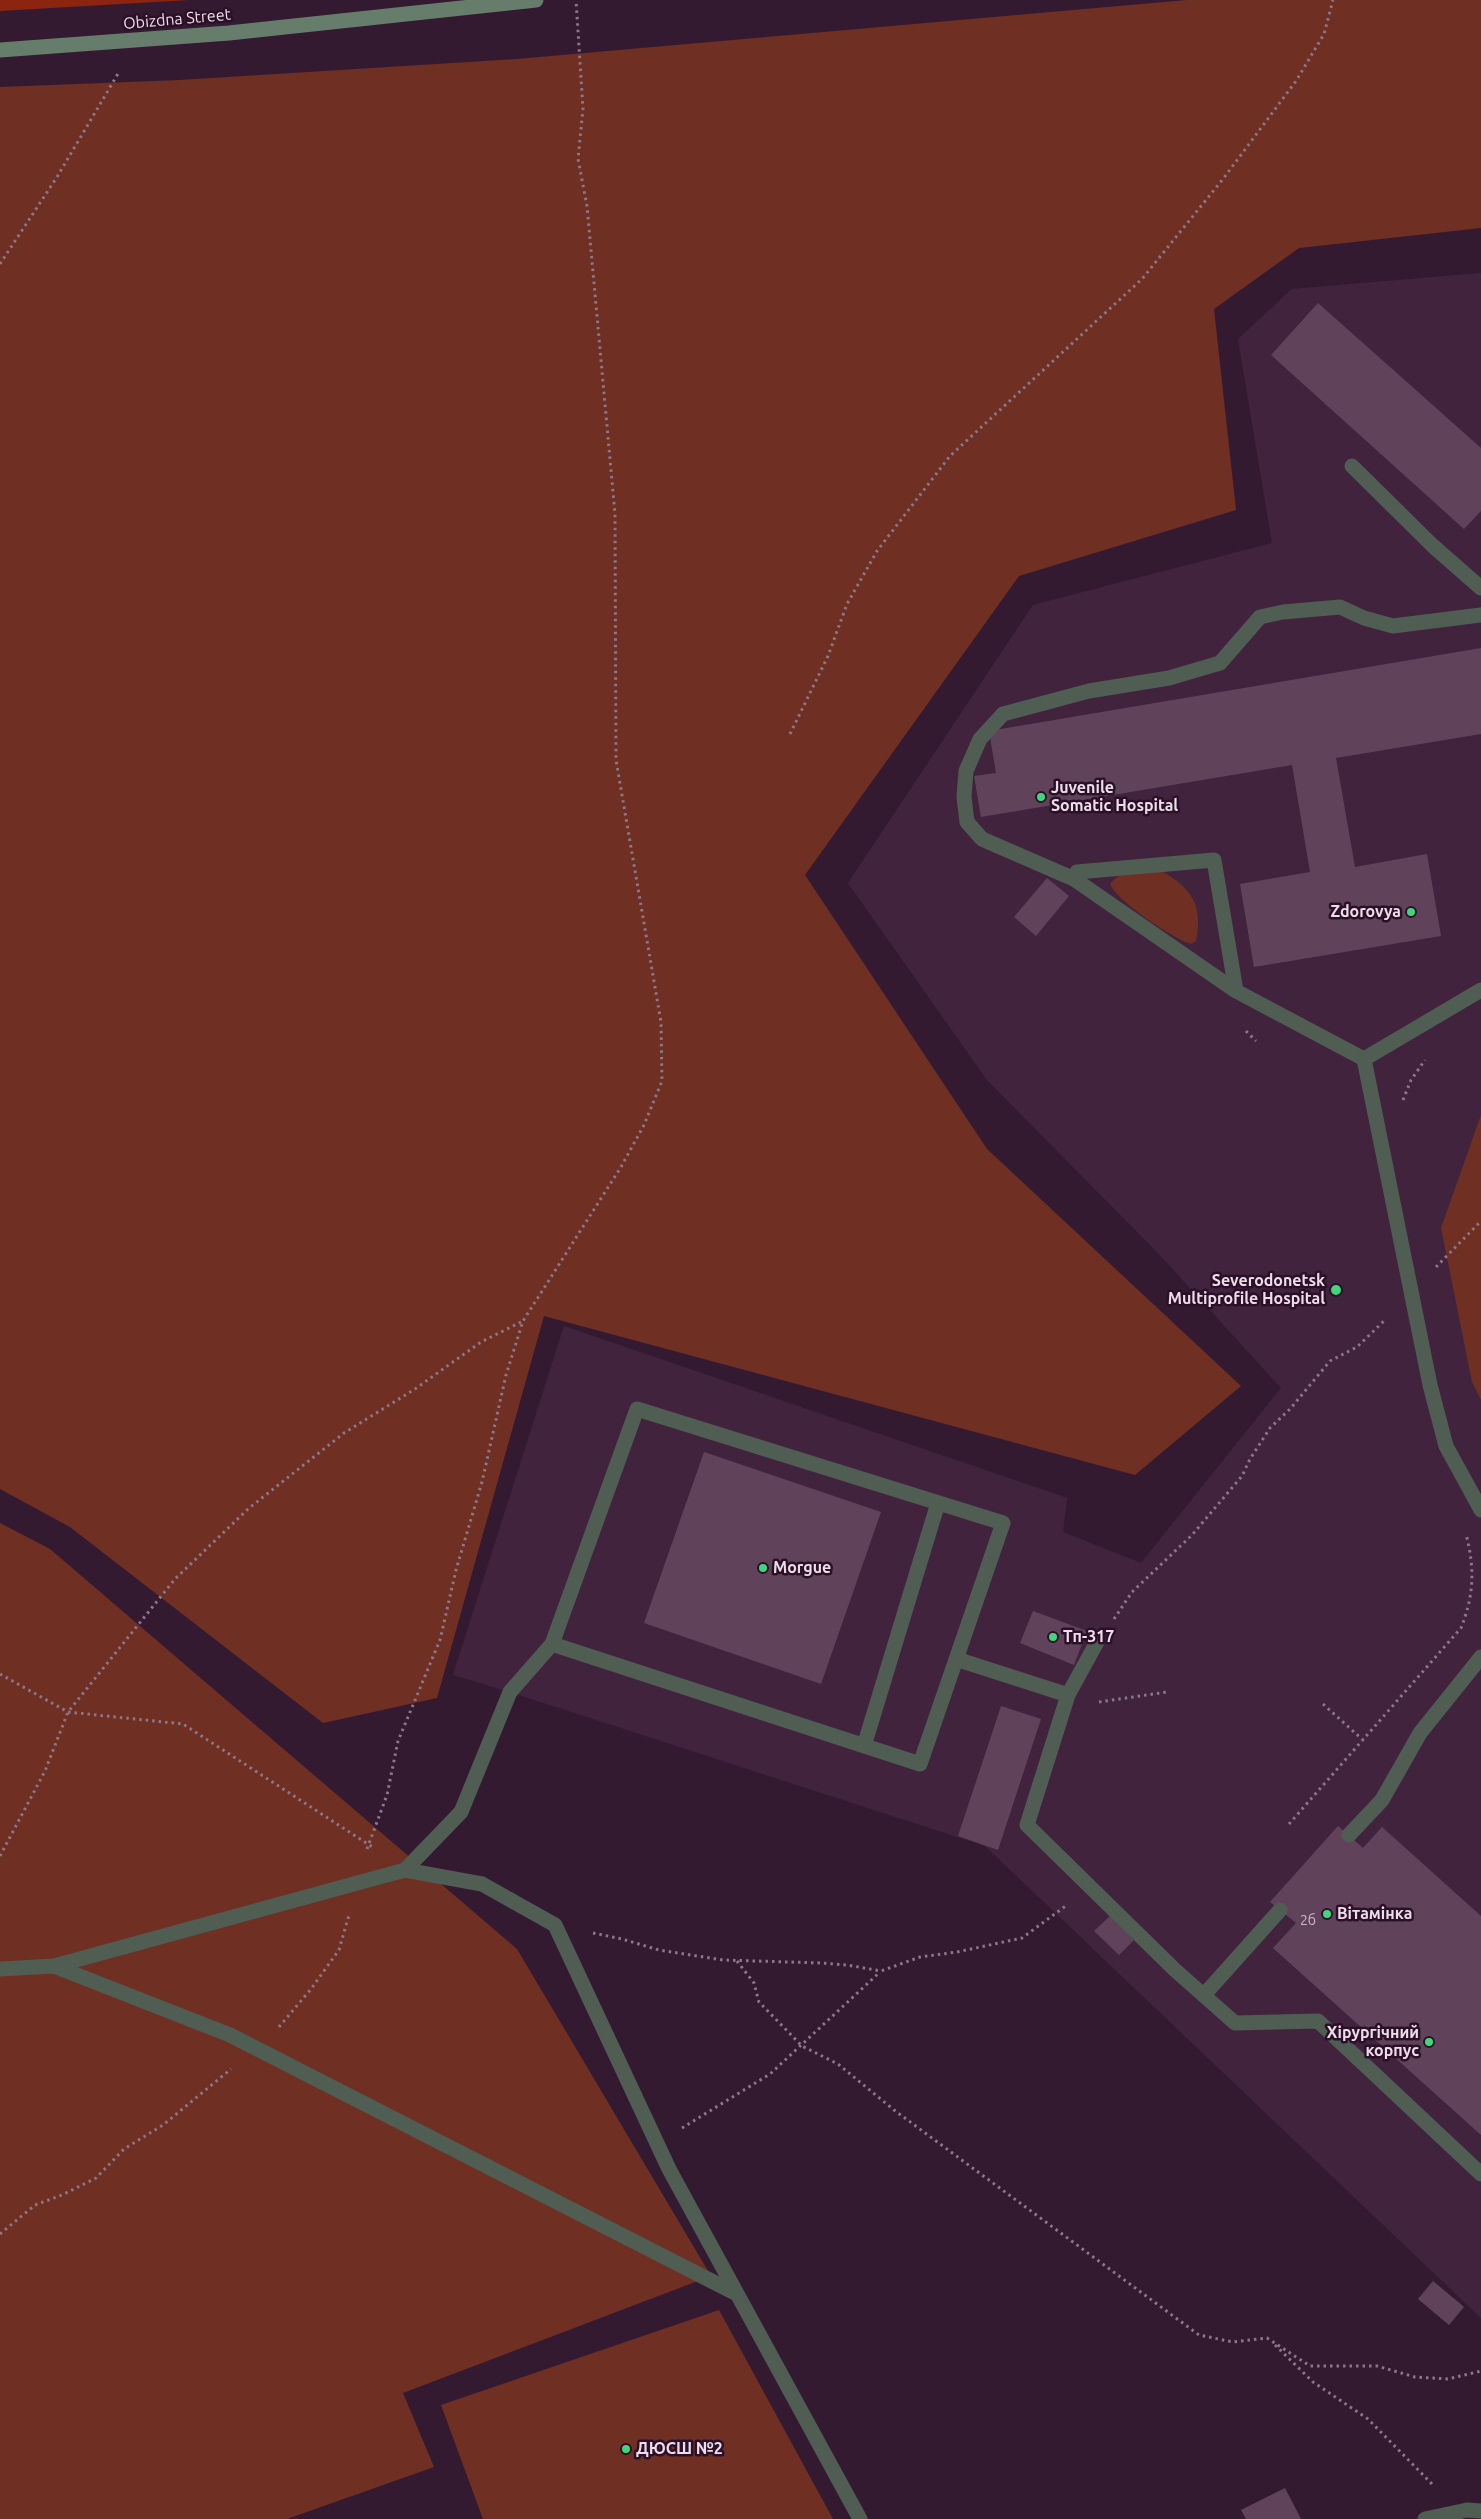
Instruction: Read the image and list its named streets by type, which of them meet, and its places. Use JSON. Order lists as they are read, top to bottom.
{
  "streets": {
    "main road": ["Obizdna Street"]
  },
  "places": [
    "Juvenile Somatic Hospital",
    "Zdorovya",
    "Severodonetsk Multiprofile Hospital",
    "Morgue",
    "Тп-317",
    "Вітамінка",
    "Хірургічний корпус",
    "ДЮСШ №2"
  ],
  "house_numbers": ["2б"]
}
